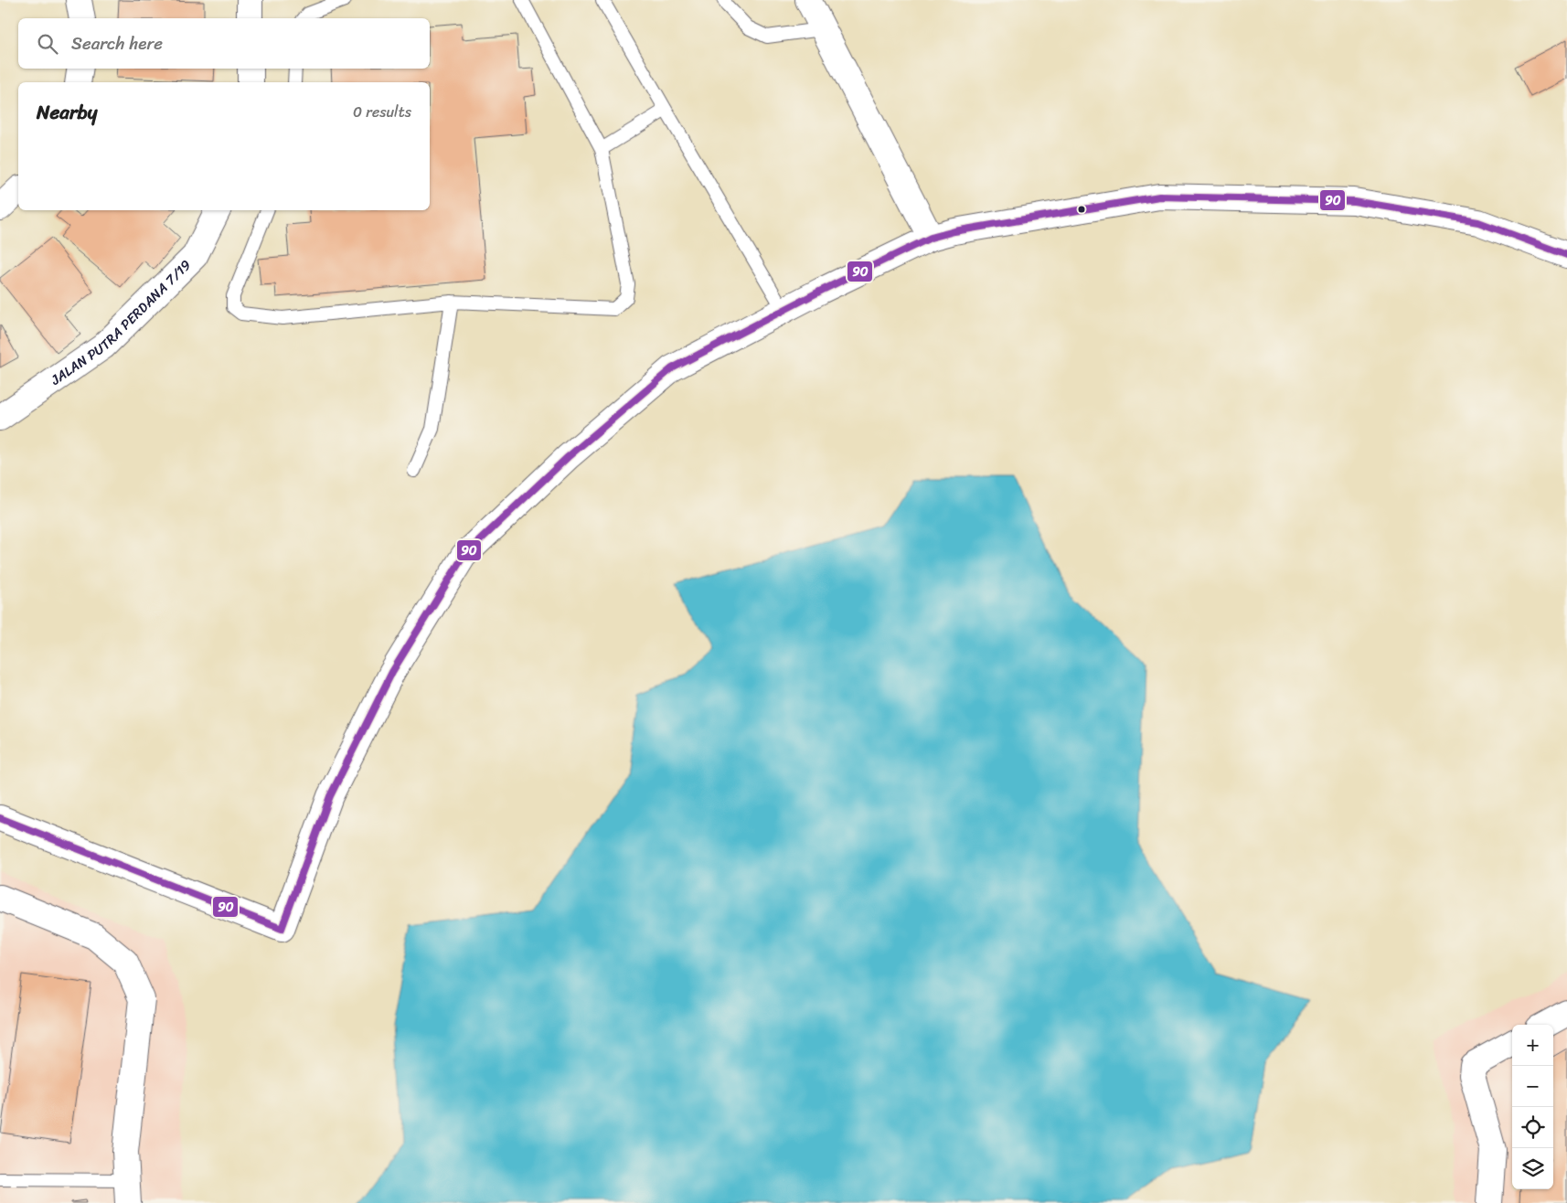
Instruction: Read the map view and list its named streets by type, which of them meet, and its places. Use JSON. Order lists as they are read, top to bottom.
{
  "streets": {
    "street": ["JALAN PUTRA PERDANA 7/19"]
  },
  "lines": ["transit line 90"],
  "page": {
    "search": "Search here",
    "heading": ["Nearby", "0 results"],
    "map_buttons": ["+", "−"]
  }
}
